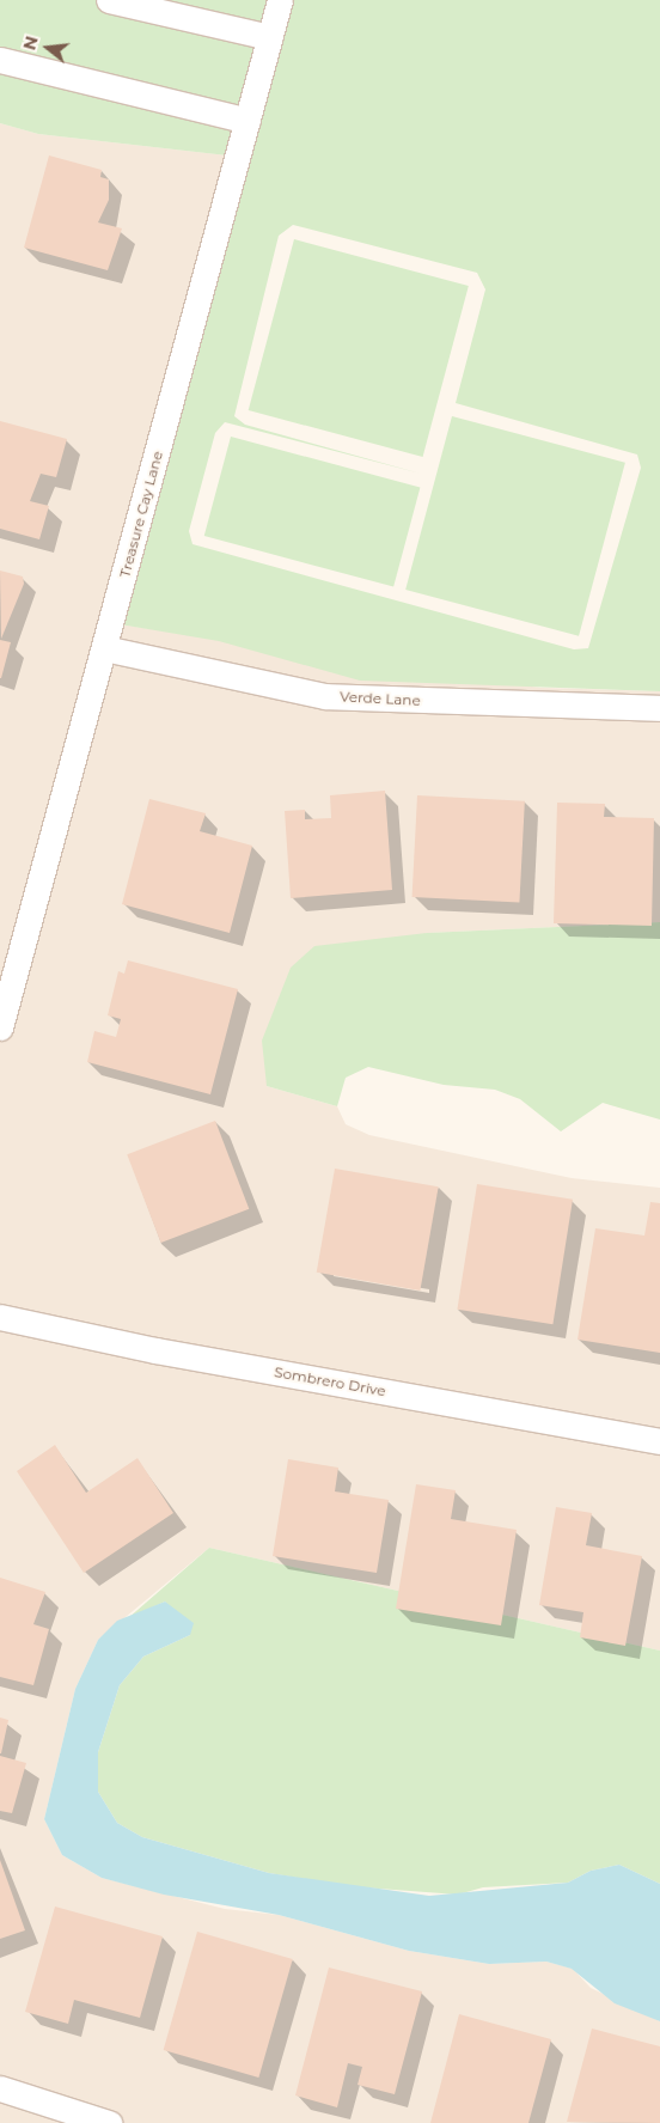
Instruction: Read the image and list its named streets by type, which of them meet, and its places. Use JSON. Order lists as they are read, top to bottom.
{
  "streets": {
    "street": ["Treasure Cay Lane", "Verde Lane", "Sombrero Drive"]
  },
  "crossings": [
    ["Treasure Cay Lane", "Verde Lane"]
  ],
  "north": "left"
}
